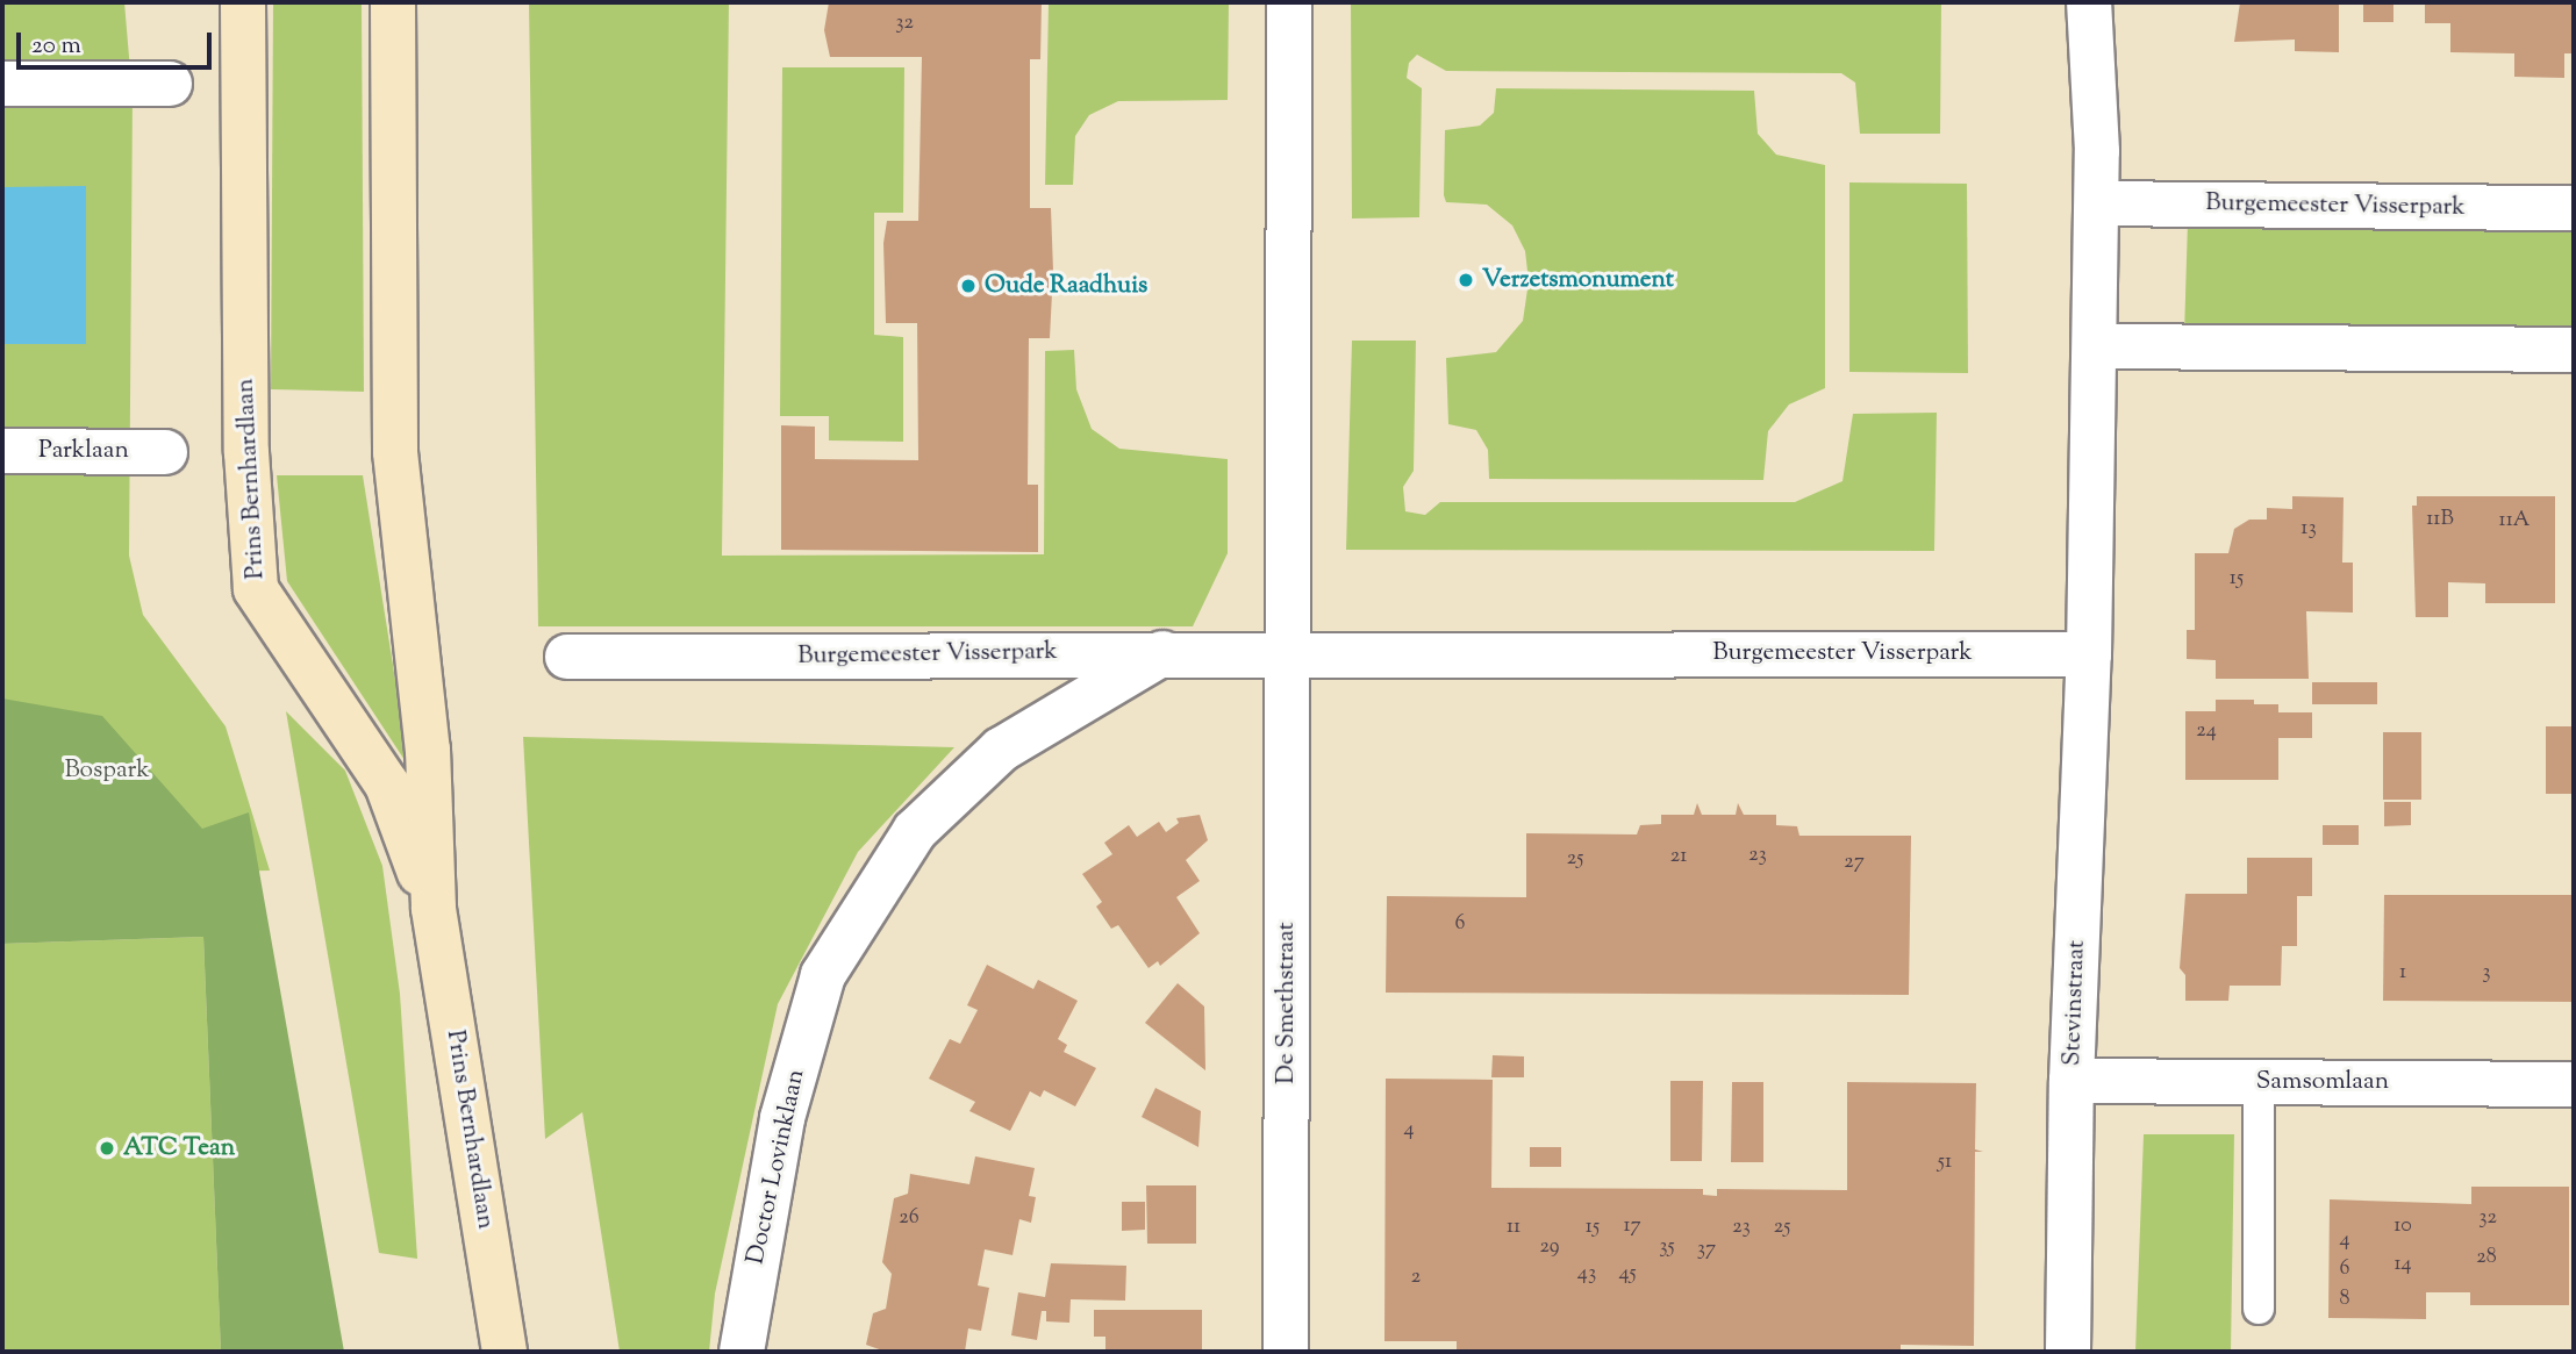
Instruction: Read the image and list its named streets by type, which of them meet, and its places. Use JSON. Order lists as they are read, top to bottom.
{
  "streets": {
    "main road": ["Prins Bernhardlaan"],
    "street": [
      "Burgemeester Visserpark",
      "Parklaan",
      "De Smethstraat",
      "Stevinstraat",
      "Samsomlaan",
      "Doctor Lovinklaan"
    ]
  },
  "crossings": [
    ["Burgemeester Visserpark", "De Smethstraat"],
    ["Burgemeester Visserpark", "Stevinstraat"],
    ["Burgemeester Visserpark", "Doctor Lovinklaan"],
    ["Stevinstraat", "Samsomlaan"]
  ],
  "parks": ["Bospark"],
  "places": ["Verzetsmonument", "Oude Raadhuis", "ATC Tean"],
  "house_numbers": [
    "32",
    "11B",
    "11A",
    "13",
    "15",
    "24",
    "23",
    "21",
    "25",
    "27",
    "6",
    "1",
    "3",
    "4",
    "51",
    "26",
    "32",
    "17",
    "10",
    "11",
    "15",
    "23",
    "25",
    "4",
    "29",
    "35",
    "37",
    "28",
    "14",
    "6",
    "43",
    "45",
    "2",
    "8"
  ],
  "scale_bar": "20 m"
}
